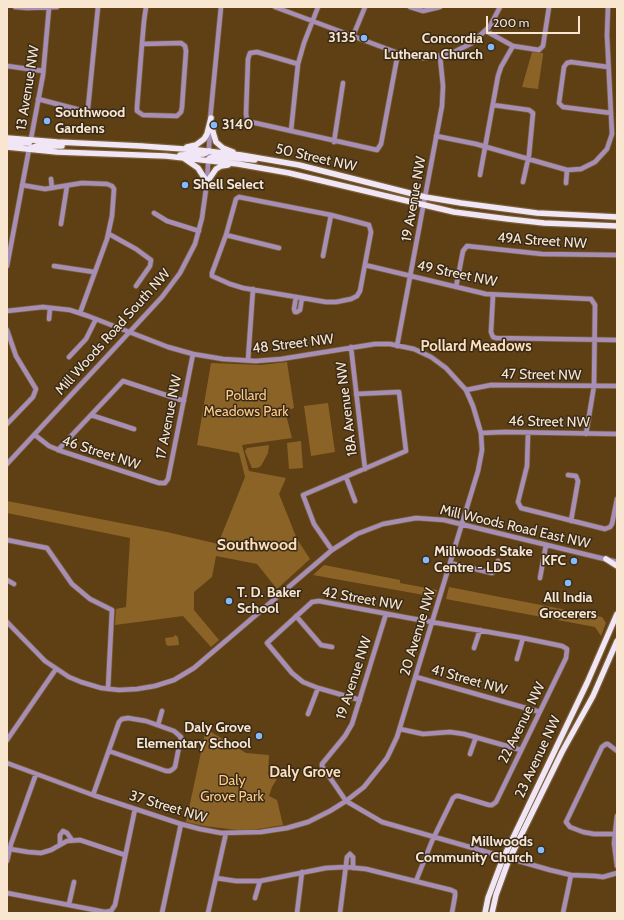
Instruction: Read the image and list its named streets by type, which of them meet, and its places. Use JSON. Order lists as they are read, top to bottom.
{
  "streets": {
    "main road": ["50 Street NW", "23 Avenue NW"],
    "street": [
      "13 Avenue NW",
      "19 Avenue NW",
      "49A Street NW",
      "49 Street NW",
      "Mill Woods Road South NW",
      "48 Street NW",
      "47 Street NW",
      "18A Avenue NW",
      "17 Avenue NW",
      "46 Street NW",
      "Mill Woods Road East NW",
      "42 Street NW",
      "20 Avenue NW",
      "41 Street NW",
      "22 Avenue NW",
      "37 Street NW"
    ]
  },
  "crossings": [
    ["13 Avenue NW", "50 Street NW"],
    ["50 Street NW", "19 Avenue NW"],
    ["50 Street NW", "Mill Woods Road South NW"],
    ["19 Avenue NW", "49 Street NW"],
    ["19 Avenue NW", "48 Street NW"],
    ["19 Avenue NW", "42 Street NW"],
    ["19 Avenue NW", "20 Avenue NW"],
    ["19 Avenue NW", "37 Street NW"],
    ["49A Street NW", "49 Street NW"],
    ["Mill Woods Road South NW", "48 Street NW"],
    ["Mill Woods Road South NW", "46 Street NW"],
    ["48 Street NW", "18A Avenue NW"],
    ["48 Street NW", "17 Avenue NW"],
    ["48 Street NW", "20 Avenue NW"],
    ["47 Street NW", "20 Avenue NW"],
    ["17 Avenue NW", "46 Street NW"],
    ["46 Street NW", "20 Avenue NW"],
    ["Mill Woods Road East NW", "20 Avenue NW"],
    ["42 Street NW", "20 Avenue NW"],
    ["42 Street NW", "22 Avenue NW"],
    ["20 Avenue NW", "41 Street NW"],
    ["20 Avenue NW", "37 Street NW"],
    ["41 Street NW", "22 Avenue NW"]
  ],
  "districts": ["Pollard Meadows", "Southwood", "Daly Grove"],
  "parks": ["Pollard Meadows Park", "Daly Grove Park"],
  "places": [
    "3135",
    "Concordia Lutheran Church",
    "Southwood Gardens",
    "3140",
    "Shell Select",
    "Millwoods Stake Centre - LDS",
    "KFC",
    "All India Grocerers",
    "T. D. Baker School",
    "Daly Grove Elementary School",
    "Millwoods Community Church"
  ],
  "scale_bar": "200 m"
}
